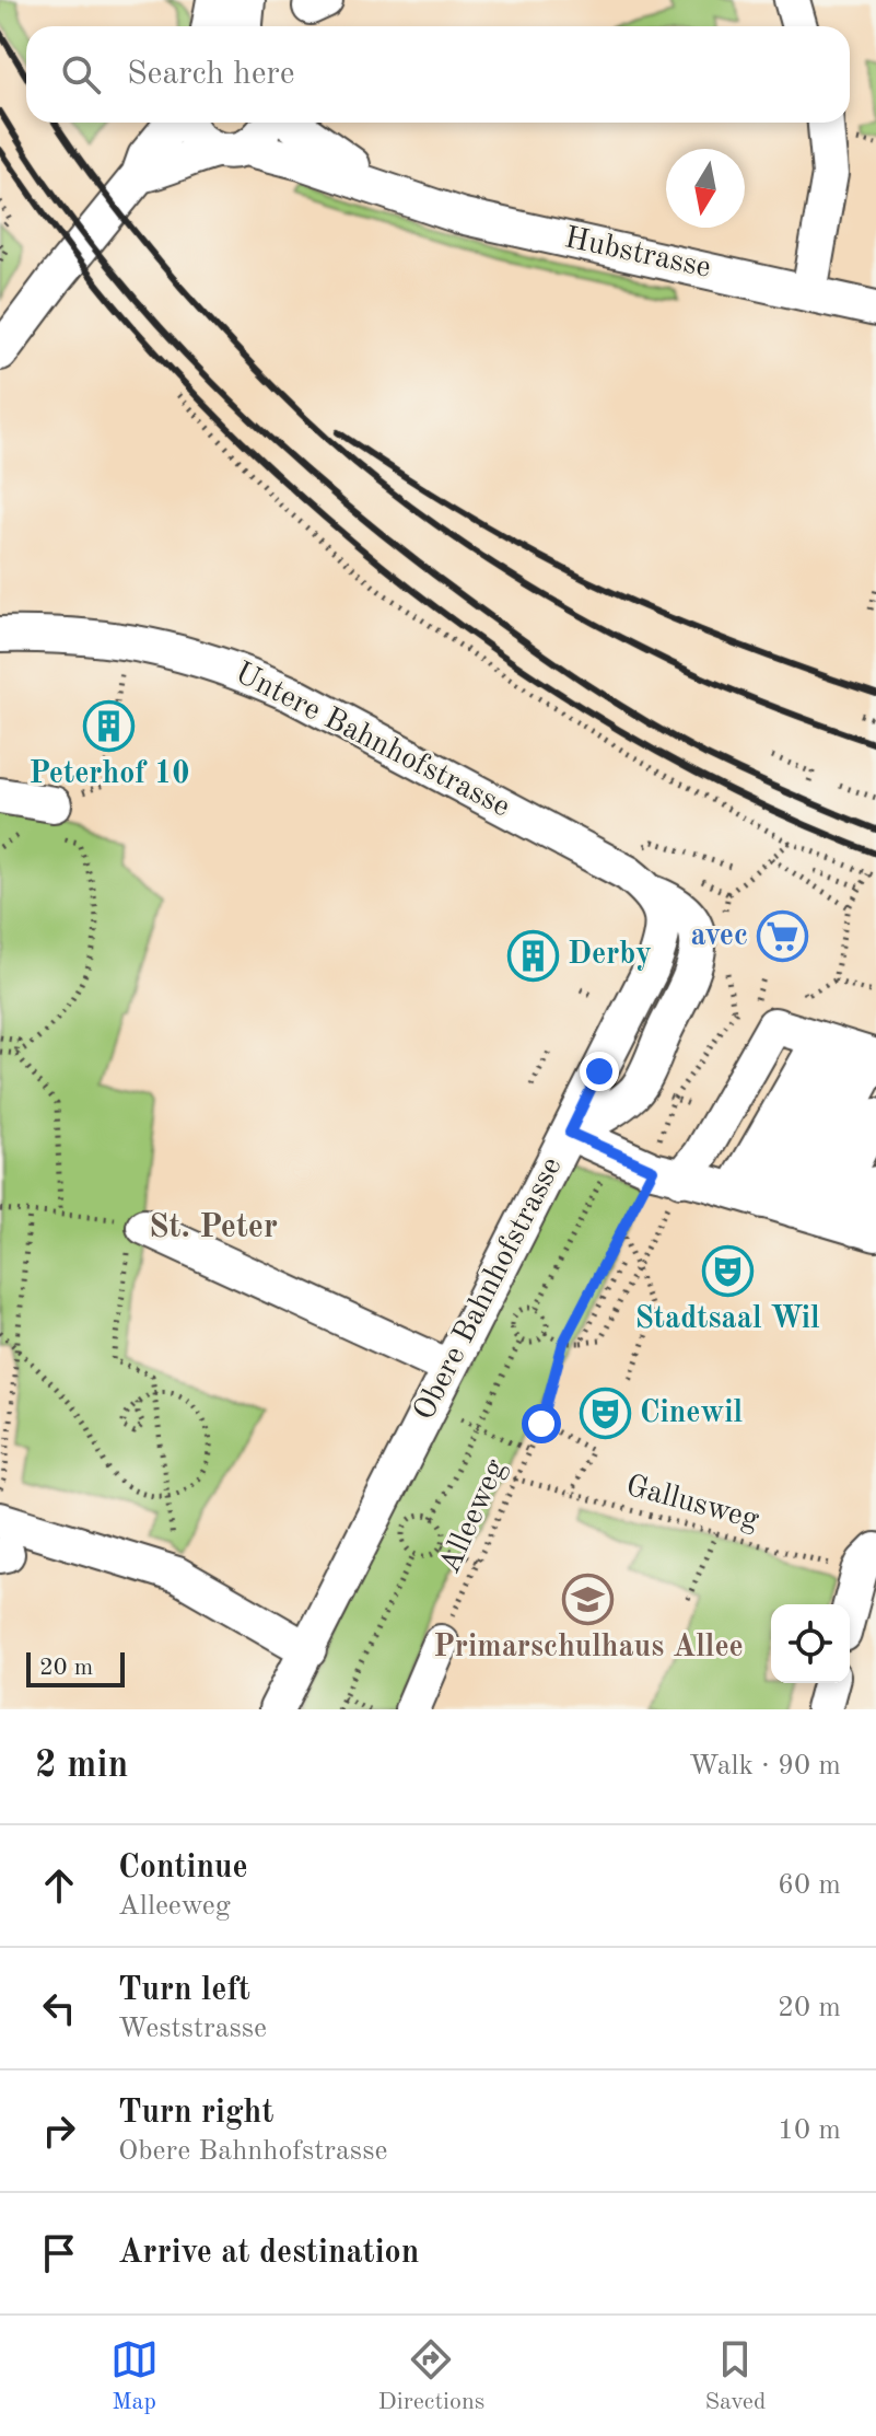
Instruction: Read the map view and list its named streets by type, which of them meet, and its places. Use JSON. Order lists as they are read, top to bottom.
{
  "streets": {
    "street": ["Hubstrasse", "Untere Bahnhofstrasse", "Obere Bahnhofstrasse"],
    "path": ["Gallusweg", "Alleeweg"]
  },
  "crossings": [
    ["Untere Bahnhofstrasse", "Obere Bahnhofstrasse"],
    ["Gallusweg", "Alleeweg"]
  ],
  "districts": ["St. Peter"],
  "places": {
    "building": ["Peterhof 10", "Derby"],
    "supermarket": ["avec"],
    "theatre": ["Stadtsaal Wil", "Cinewil"],
    "school or university": ["Primarschulhaus Allee"]
  },
  "scale_bar": "20 m",
  "north": "bottom",
  "page": {
    "search": "Search here",
    "scale": "20 m",
    "heading": ["2 min", "Walk · 90 m"],
    "list": [
      ["Continue", "Alleeweg", "60 m"],
      ["Turn left", "Weststrasse", "20 m"],
      ["Turn right", "Obere Bahnhofstrasse", "10 m"],
      "Arrive at destination"
    ],
    "nav": ["Map", "Directions", "Saved"]
  }
}
